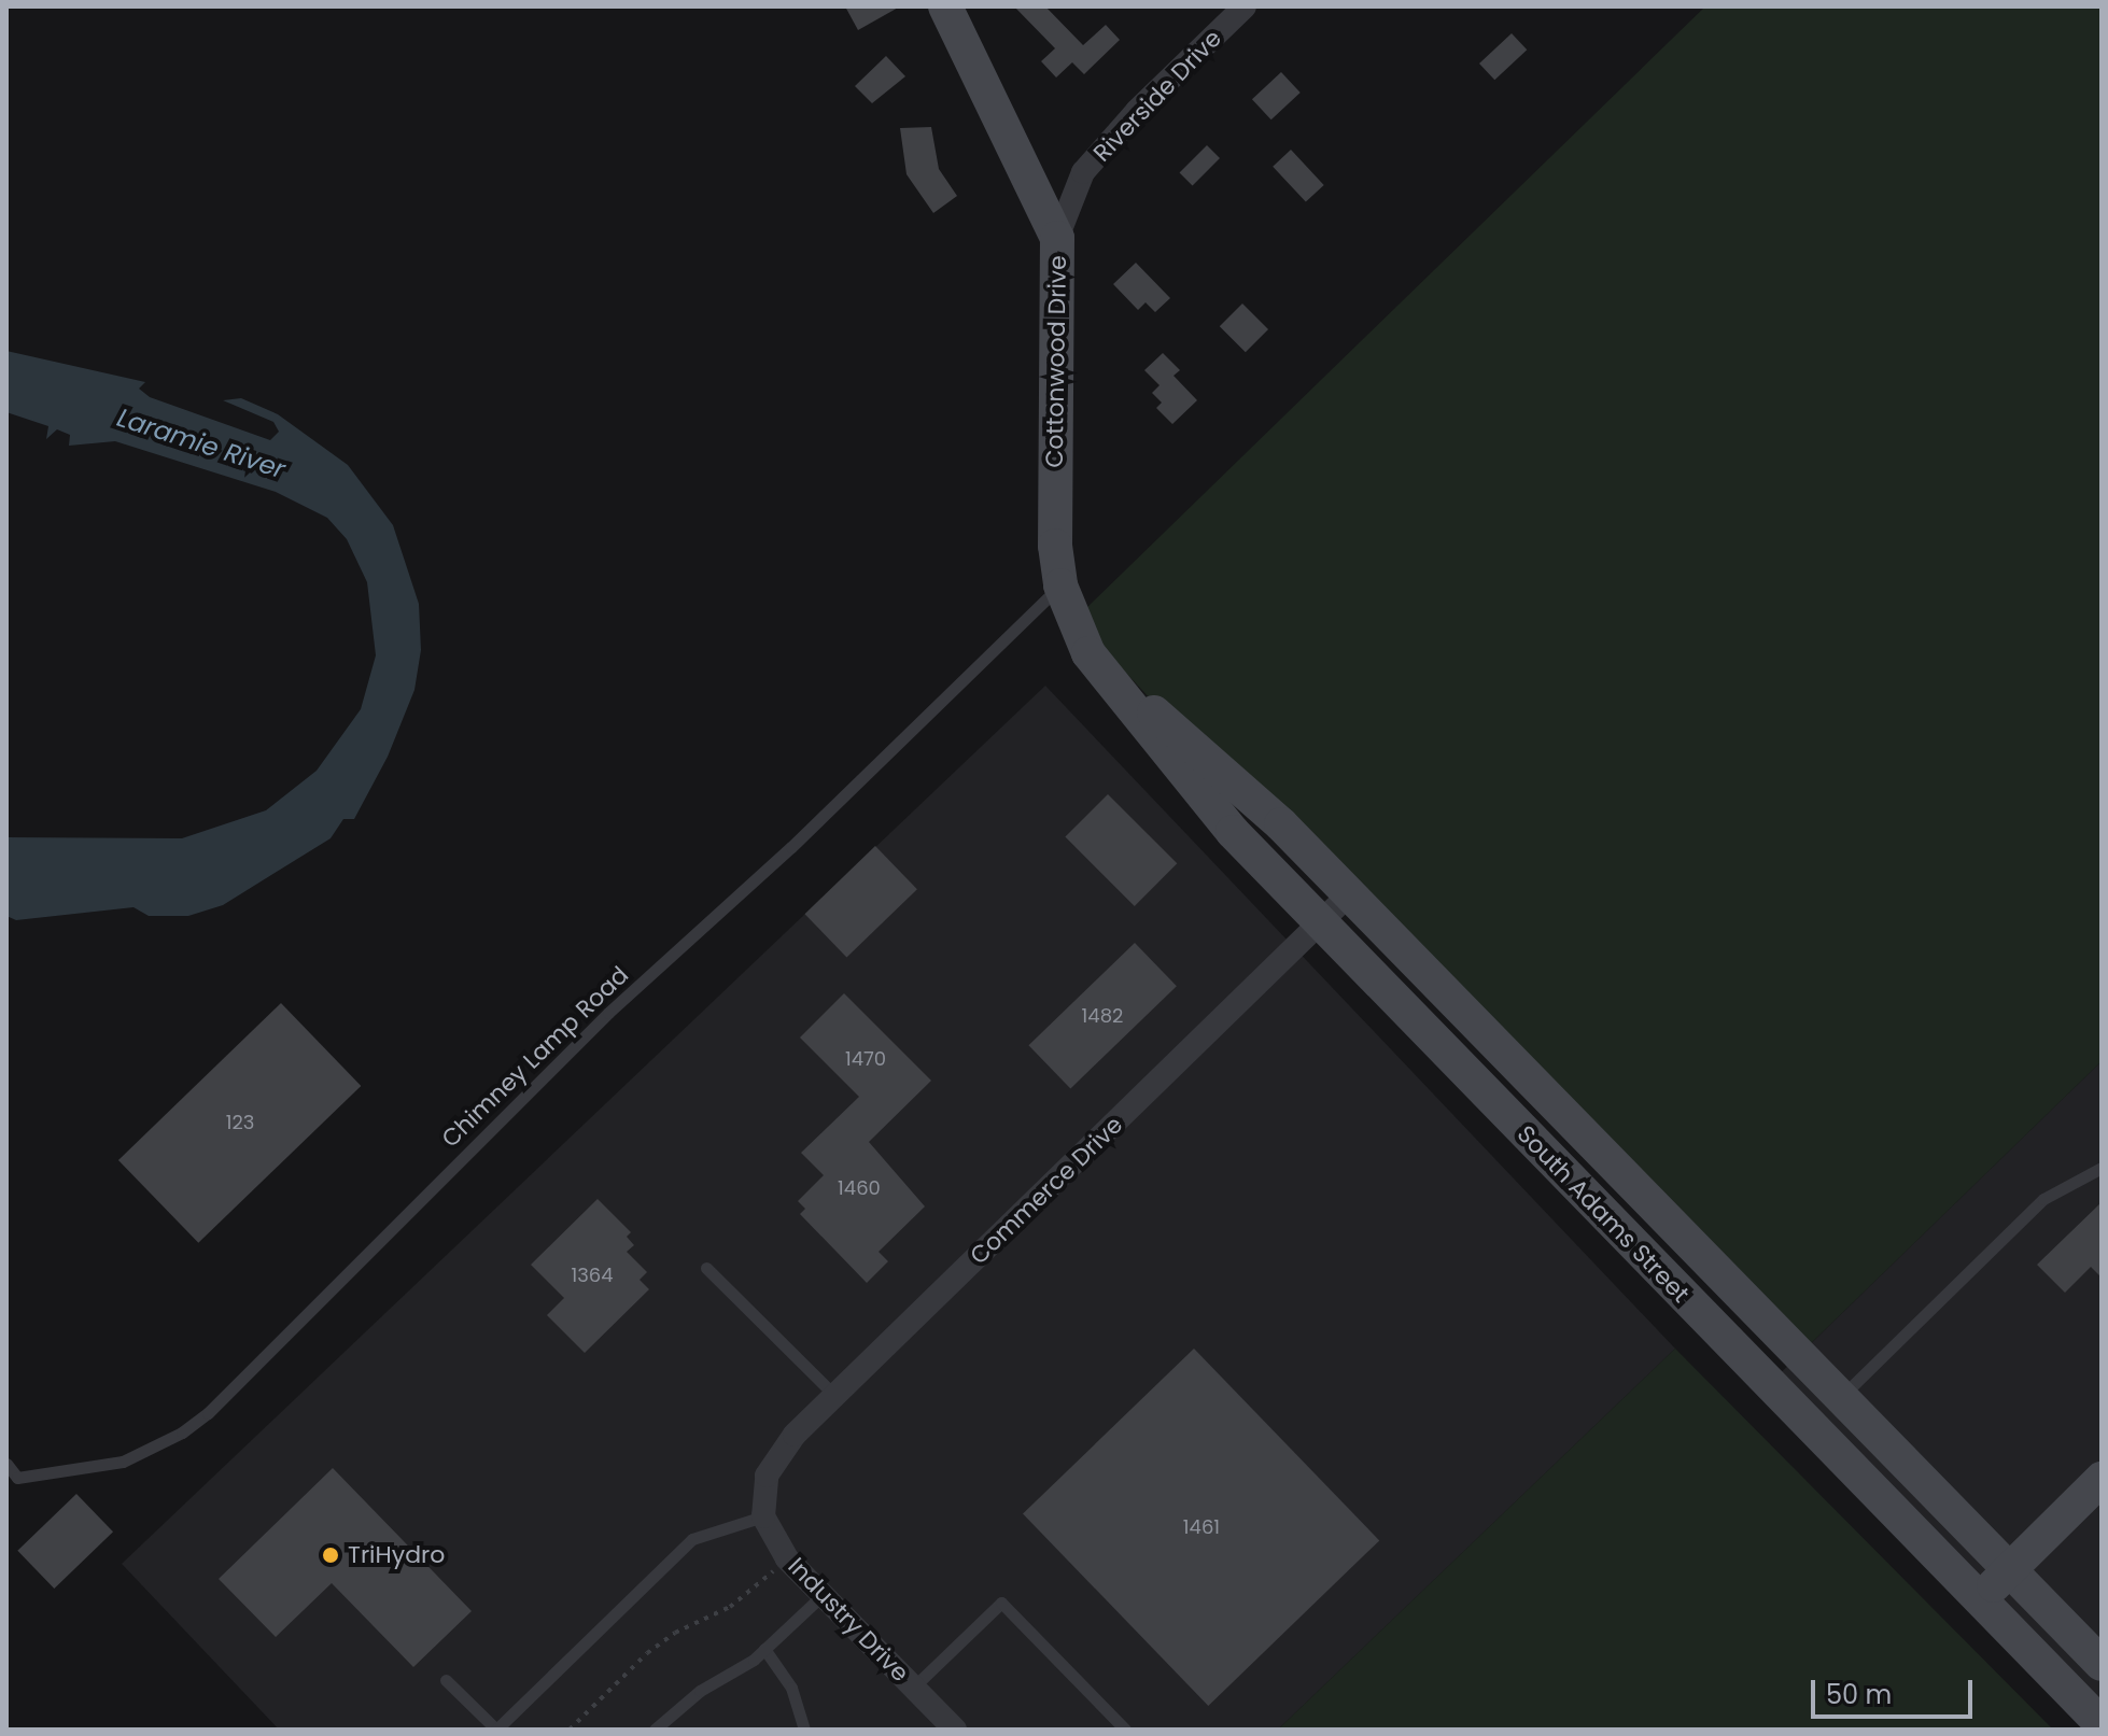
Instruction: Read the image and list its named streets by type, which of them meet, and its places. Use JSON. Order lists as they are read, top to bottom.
{
  "streets": {
    "street": [
      "Riverside Drive",
      "Cottonwood Drive",
      "Commerce Drive",
      "South Adams Street",
      "Industry Drive"
    ],
    "lane": ["Chimney Lamp Road"]
  },
  "crossings": [
    ["Riverside Drive", "Cottonwood Drive"],
    ["Cottonwood Drive", "Chimney Lamp Road"],
    ["Cottonwood Drive", "South Adams Street"],
    ["Chimney Lamp Road", "South Adams Street"],
    ["Commerce Drive", "South Adams Street"],
    ["Commerce Drive", "Industry Drive"]
  ],
  "water": ["Laramie River"],
  "places": ["TriHydro"],
  "house_numbers": [
    "1482",
    "1470",
    "123",
    "1460",
    "1364",
    "1461"
  ],
  "scale_bar": "50 m"
}
